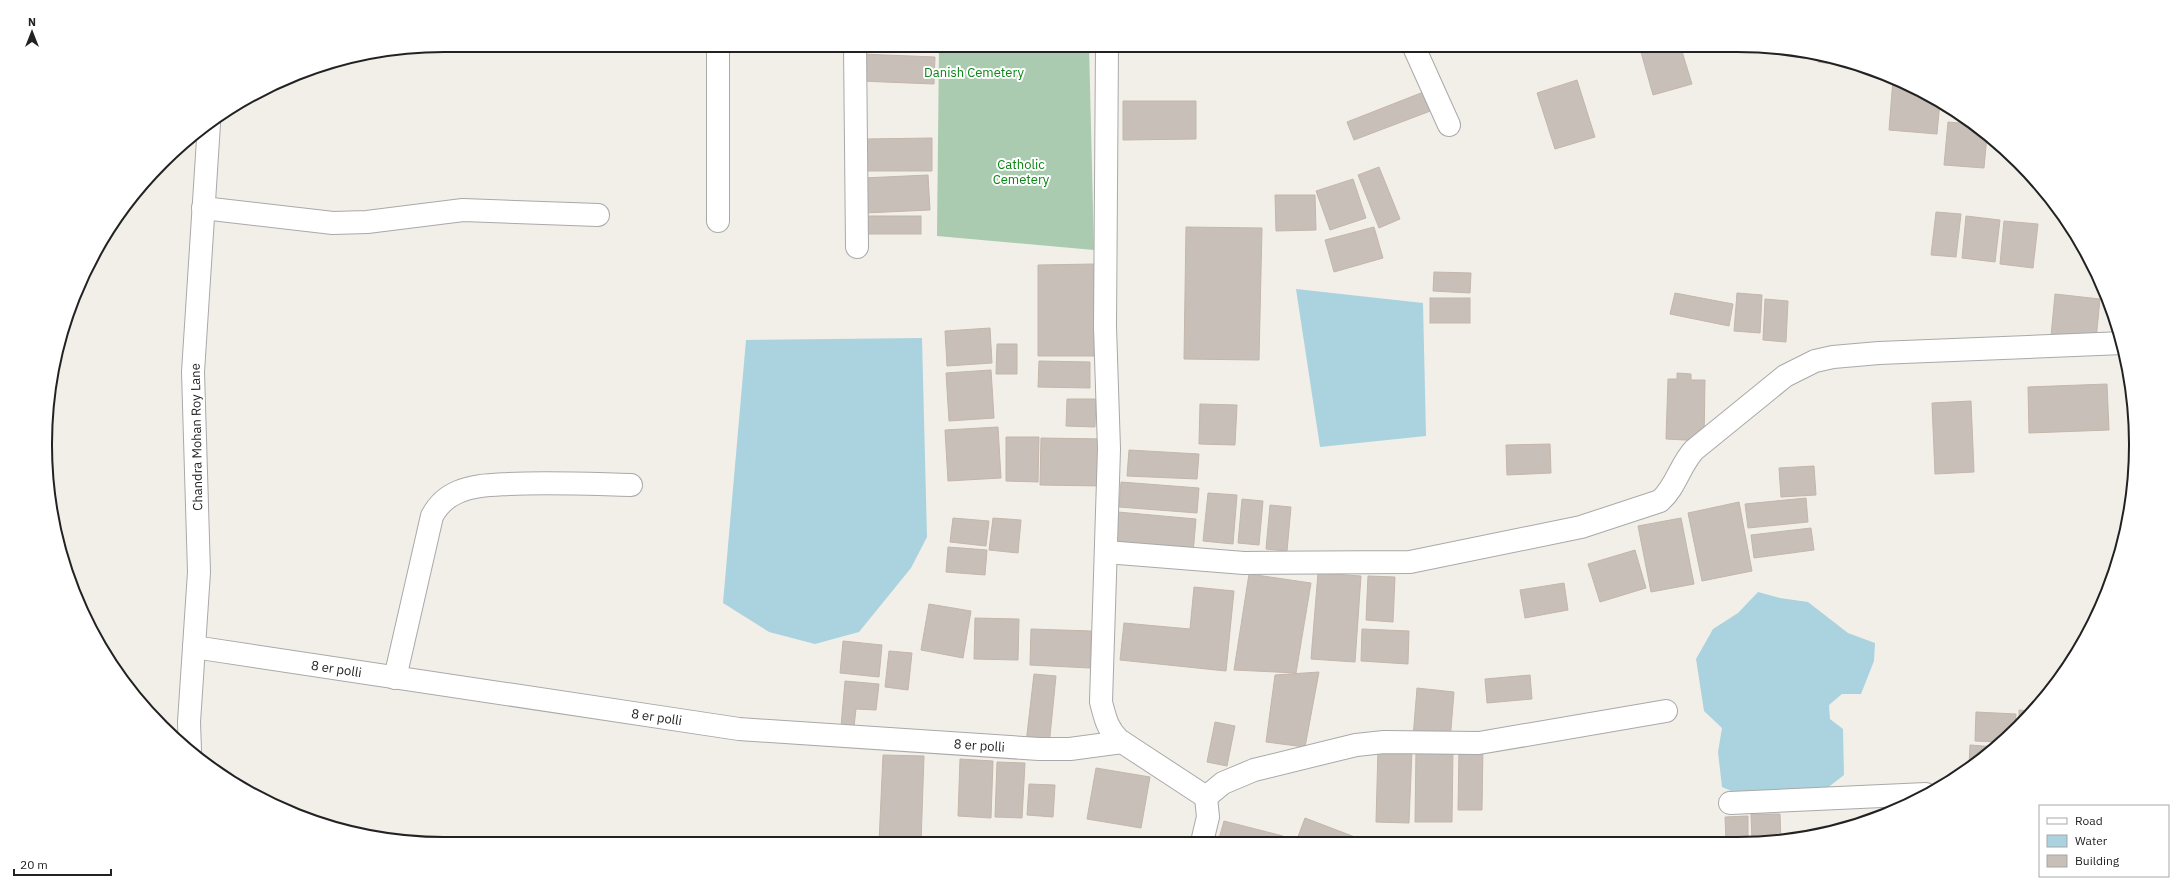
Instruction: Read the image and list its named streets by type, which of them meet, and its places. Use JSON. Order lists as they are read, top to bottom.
{
  "streets": {
    "street": ["Chandra Mohan Roy Lane", "8 er polli"]
  },
  "crossings": [
    ["Chandra Mohan Roy Lane", "8 er polli"]
  ],
  "parks": ["Danish Cemetery", "Catholic Cemetery"],
  "legend": ["Road", "Water", "Building"],
  "scale_bar": "20 m",
  "north": "top"
}
